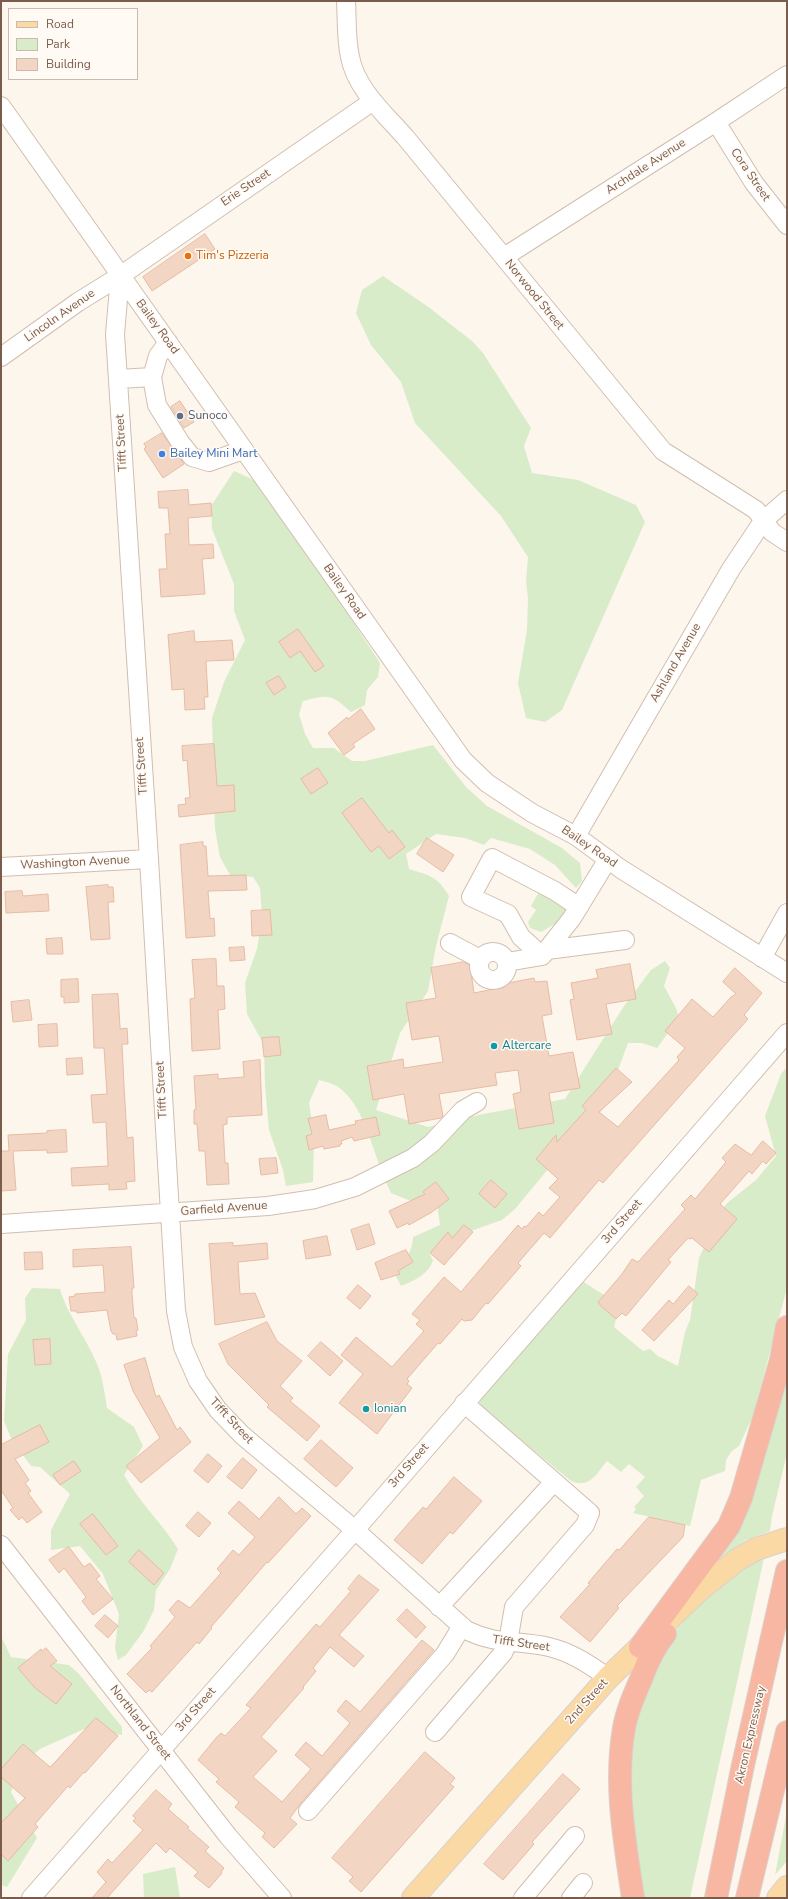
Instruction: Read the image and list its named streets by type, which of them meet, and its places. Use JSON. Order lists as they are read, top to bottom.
{
  "streets": {
    "highway": ["Akron Expressway"],
    "main road": ["2nd Street"],
    "street": [
      "Archdale Avenue",
      "Cora Street",
      "Erie Street",
      "Norwood Street",
      "Lincoln Avenue",
      "Bailey Road",
      "Tifft Street",
      "Ashland Avenue",
      "Washington Avenue",
      "Garfield Avenue",
      "3rd Street",
      "Northland Street"
    ]
  },
  "crossings": [
    ["Archdale Avenue", "Cora Street"],
    ["Archdale Avenue", "Norwood Street"],
    ["Erie Street", "Norwood Street"],
    ["Erie Street", "Lincoln Avenue"],
    ["Erie Street", "Bailey Road"],
    ["Erie Street", "Tifft Street"],
    ["Norwood Street", "Ashland Avenue"],
    ["Lincoln Avenue", "Bailey Road"],
    ["Lincoln Avenue", "Tifft Street"],
    ["Bailey Road", "Tifft Street"],
    ["Bailey Road", "Ashland Avenue"],
    ["Tifft Street", "Washington Avenue"],
    ["Tifft Street", "Garfield Avenue"],
    ["Tifft Street", "3rd Street"],
    ["Tifft Street", "2nd Street"],
    ["3rd Street", "Northland Street"]
  ],
  "places": [
    "Tim's Pizzeria",
    "Sunoco",
    "Bailey Mini Mart",
    "Altercare",
    "Ionian"
  ],
  "legend": ["Road", "Park", "Building"]
}
